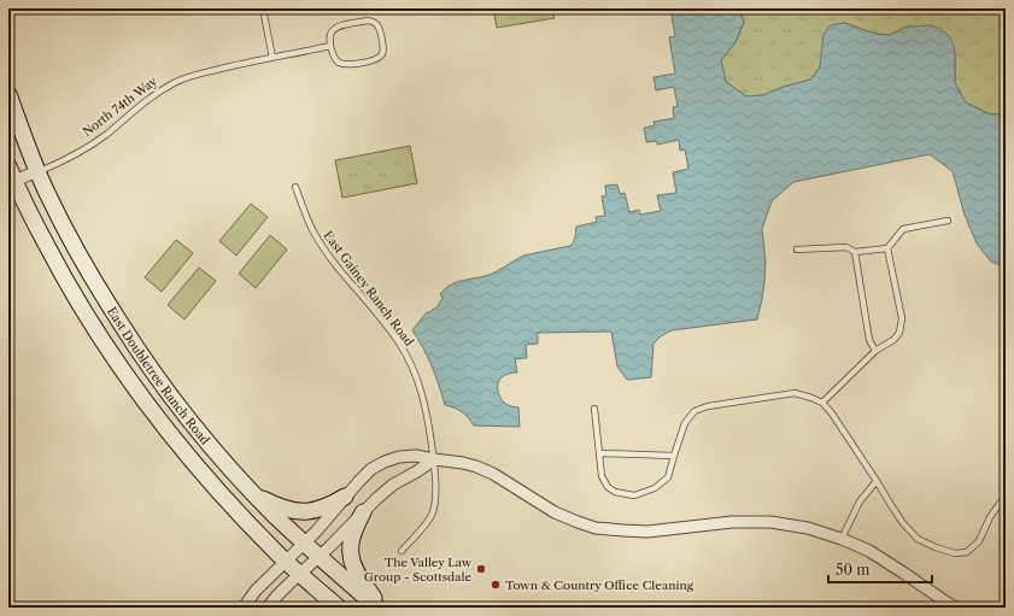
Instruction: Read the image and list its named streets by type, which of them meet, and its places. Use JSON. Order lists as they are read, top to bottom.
{
  "streets": {
    "main road": ["East Doubletree Ranch Road"],
    "street": ["North 74th Way"],
    "lane": ["East Gainey Ranch Road"]
  },
  "crossings": [
    ["North 74th Way", "East Doubletree Ranch Road"]
  ],
  "places": ["The Valley Law Group - Scottsdale", "Town & Country Office Cleaning"],
  "scale_bar": "50 m"
}
